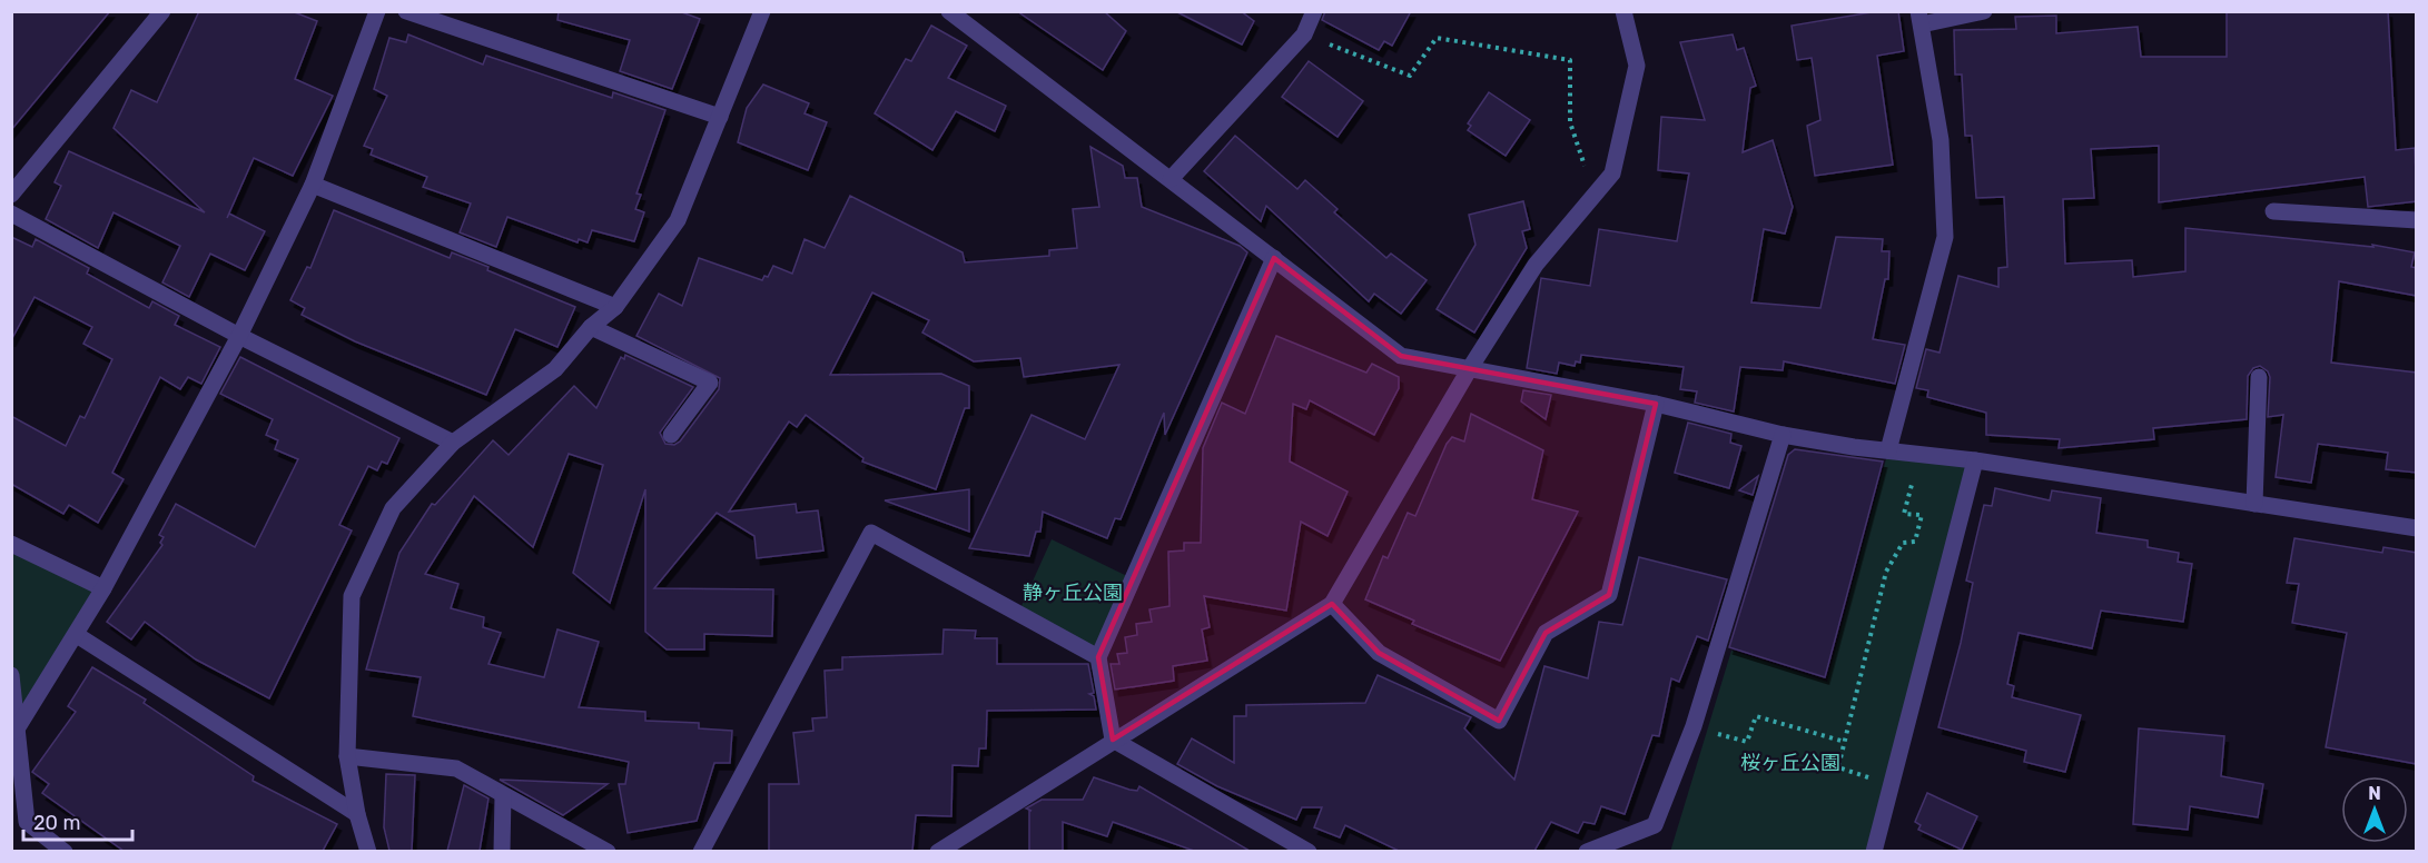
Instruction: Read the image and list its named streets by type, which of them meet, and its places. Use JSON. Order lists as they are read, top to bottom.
{
  "parks": ["静ヶ丘公園", "桜ヶ丘公園"],
  "scale_bar": "20 m",
  "north": "top"
}
